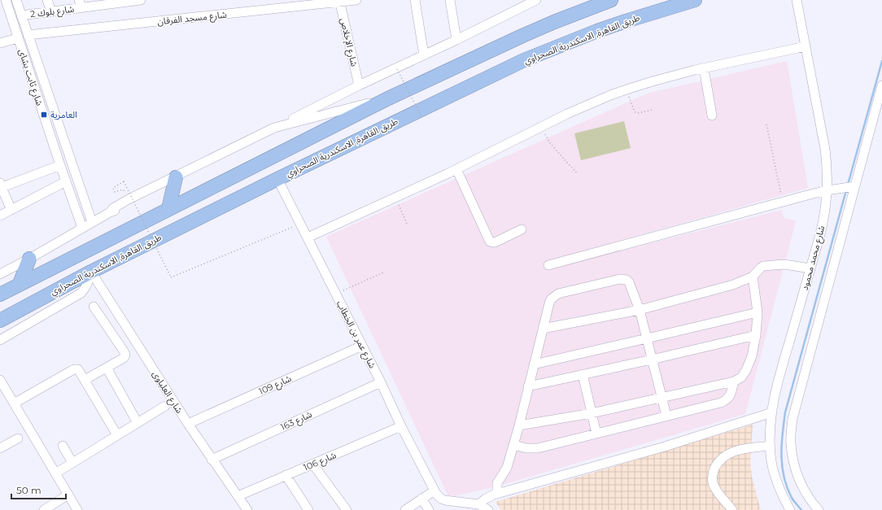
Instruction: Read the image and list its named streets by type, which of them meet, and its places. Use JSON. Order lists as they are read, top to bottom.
{
  "streets": {
    "highway": ["طريق القاهرة, الاسكندرية الصحراوي"],
    "street": [
      "شارع بلوك 2",
      "شارع مسجد الفرقان",
      "شارع الإخلاص",
      "شارع ثابت بشاى",
      "شارع محمد محمود",
      "شارع عمر بن الخطاب",
      "شارع 109",
      "شارع العلباوى",
      "شارع 163",
      "شارع 106"
    ]
  },
  "crossings": [
    ["شارع بلوك 2", "شارع ثابت بشاى"],
    ["شارع مسجد الفرقان", "شارع الإخلاص"],
    ["شارع مسجد الفرقان", "شارع ثابت بشاى"],
    ["طريق القاهرة, الاسكندرية الصحراوي", "شارع عمر بن الخطاب"],
    ["طريق القاهرة, الاسكندرية الصحراوي", "شارع العلباوى"],
    ["شارع عمر بن الخطاب", "شارع 109"],
    ["شارع عمر بن الخطاب", "شارع 163"],
    ["شارع عمر بن الخطاب", "شارع 106"],
    ["شارع 109", "شارع العلباوى"],
    ["شارع العلباوى", "شارع 163"],
    ["شارع العلباوى", "شارع 106"]
  ],
  "places": {
    "transit": ["العامرية"]
  },
  "scale_bar": "50 m"
}
